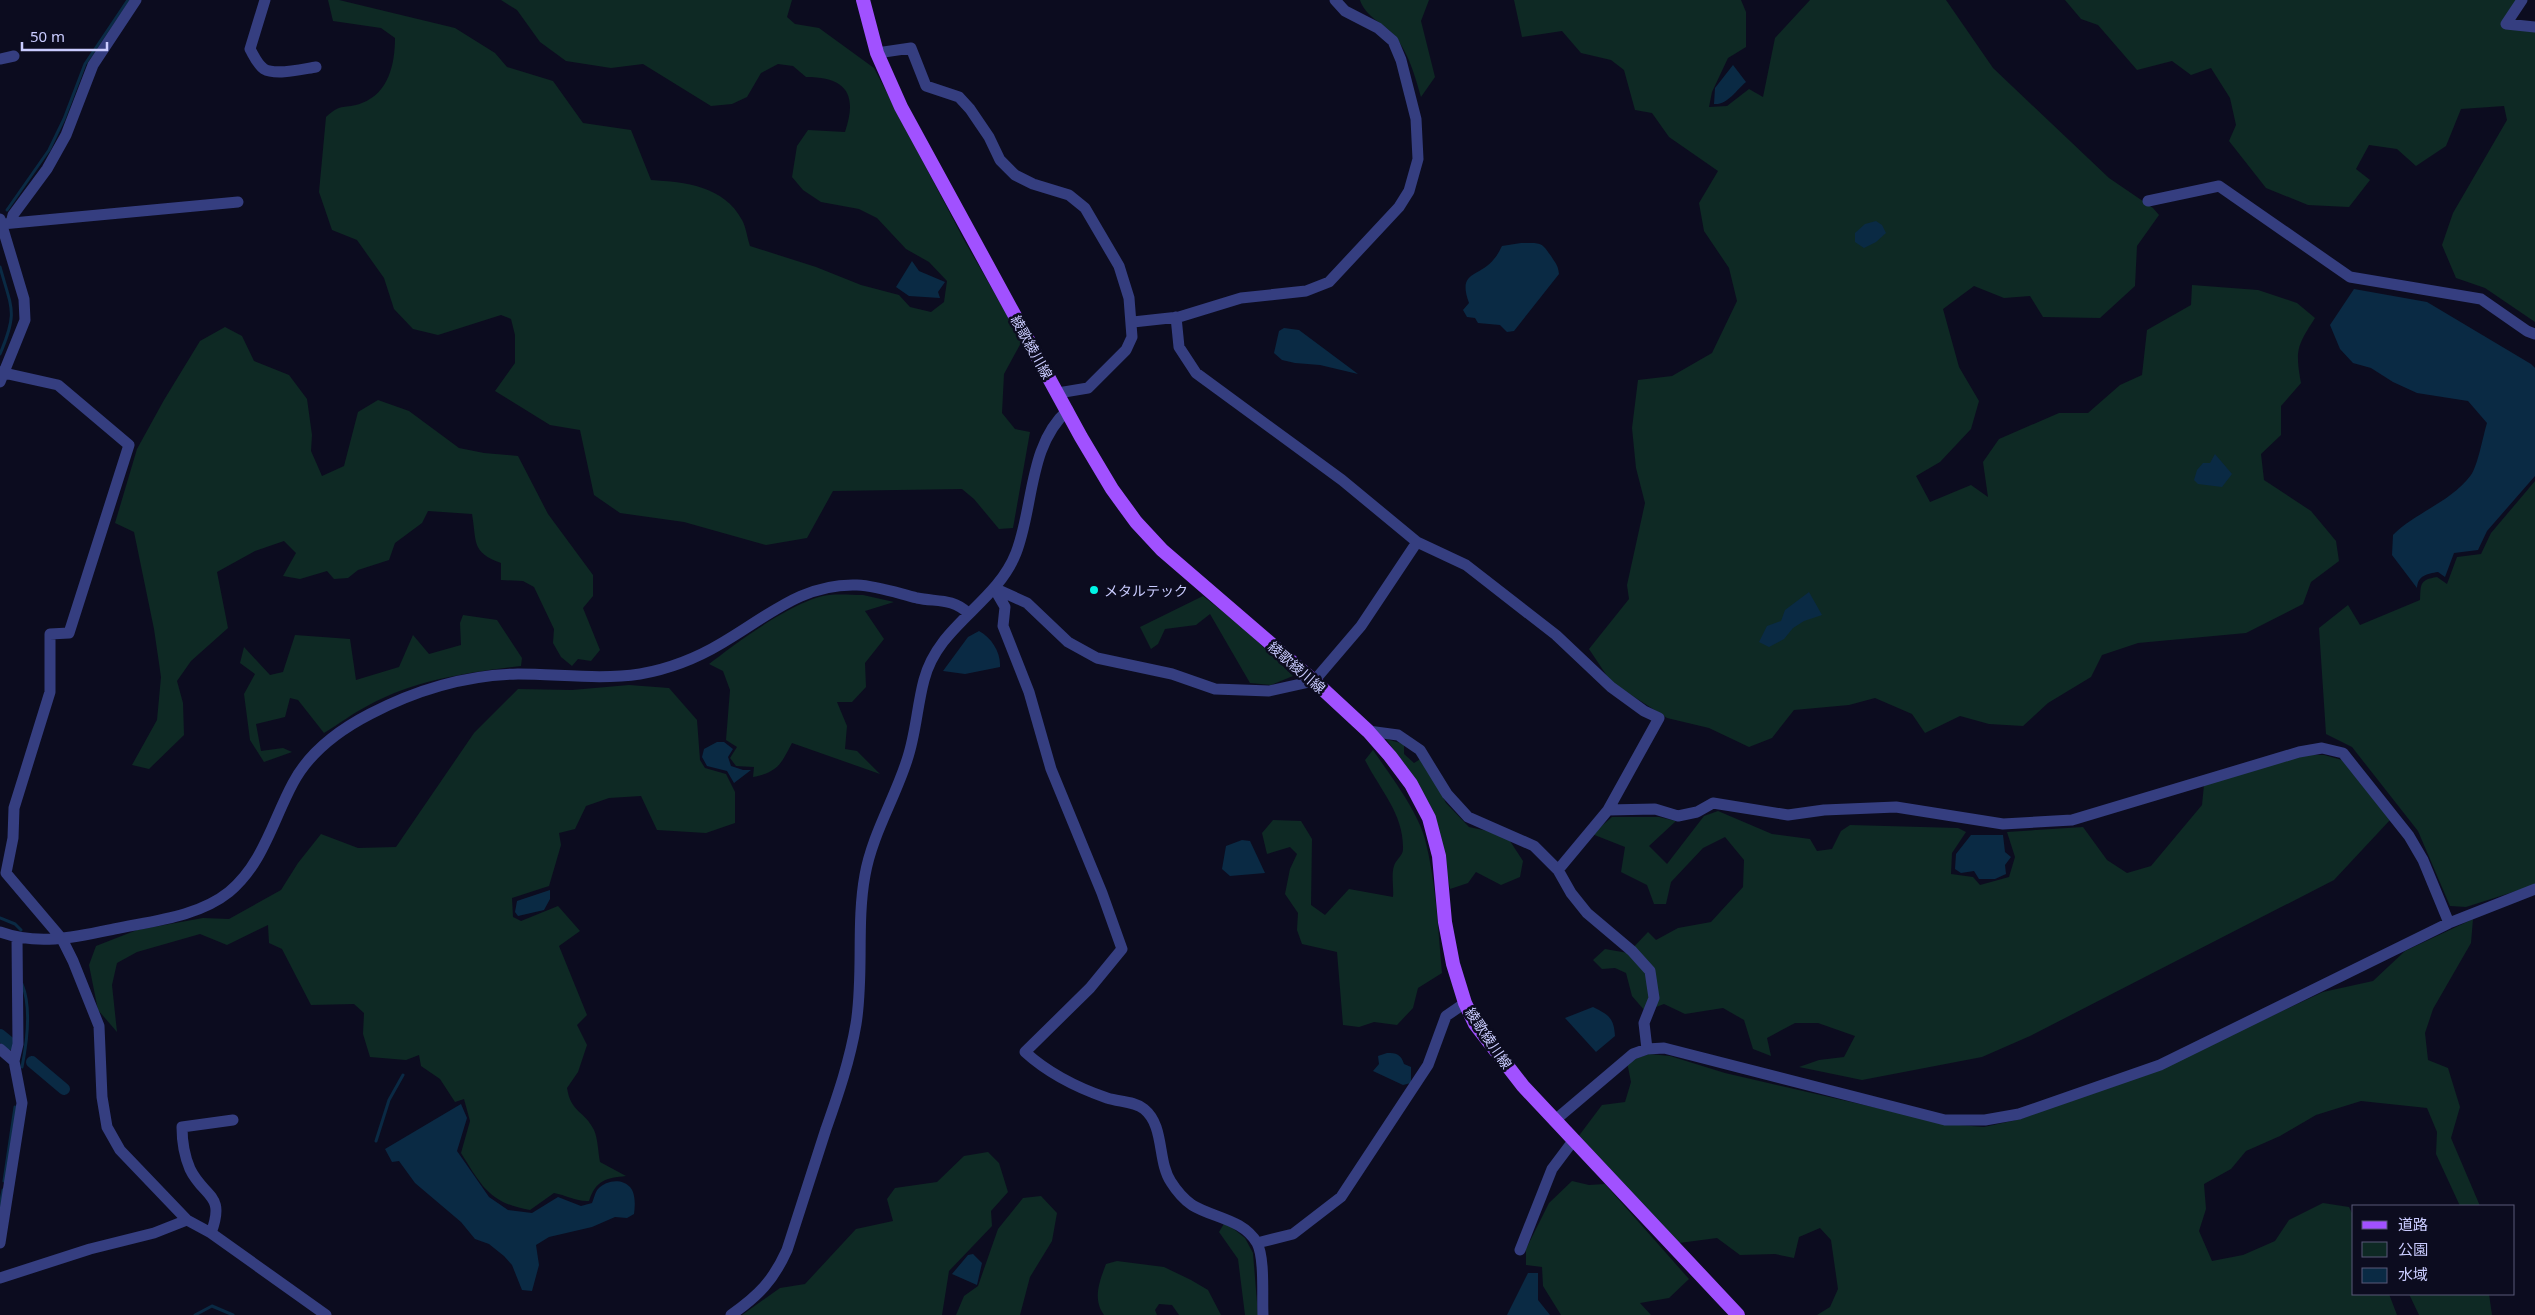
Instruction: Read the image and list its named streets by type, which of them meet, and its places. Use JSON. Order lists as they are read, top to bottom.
{
  "streets": {
    "main road": ["綾歌綾川線"]
  },
  "places": ["メタルテック"],
  "legend": ["道路", "公園", "水域"],
  "scale_bar": "50 m"
}
